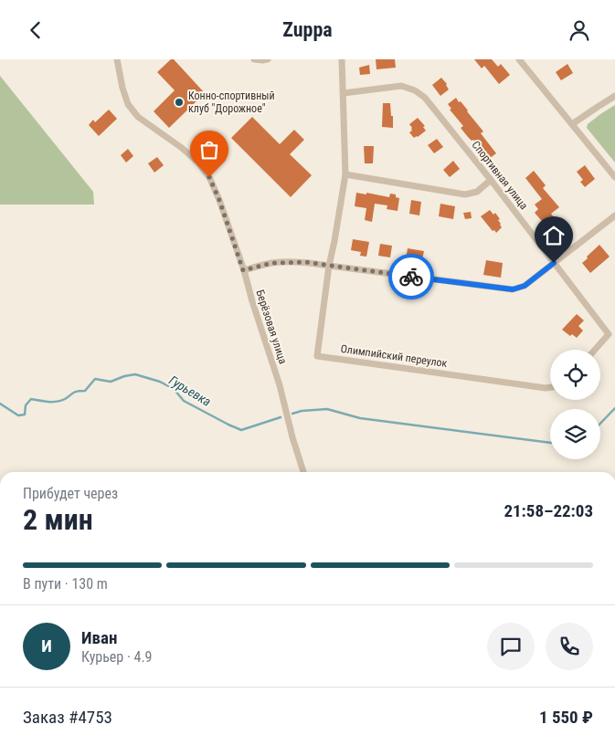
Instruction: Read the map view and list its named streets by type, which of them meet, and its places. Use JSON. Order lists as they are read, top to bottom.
{
  "streets": {
    "street": ["Спортивная улица", "Берёзовая улица", "Олимпийский переулок"]
  },
  "water": ["Гурьевка"],
  "places": ["Конно-спортивный клуб \"Дорожное\""],
  "page": {
    "header": "Zuppa",
    "heading": ["2 мин", "Прибудет через", "21:58–22:03"],
    "panel": [
      "Иван",
      "Курьер · 4.9",
      "Заказ #4753",
      "1 550 ₽"
    ],
    "bar": "В пути · 130 m",
    "round": "И"
  }
}
